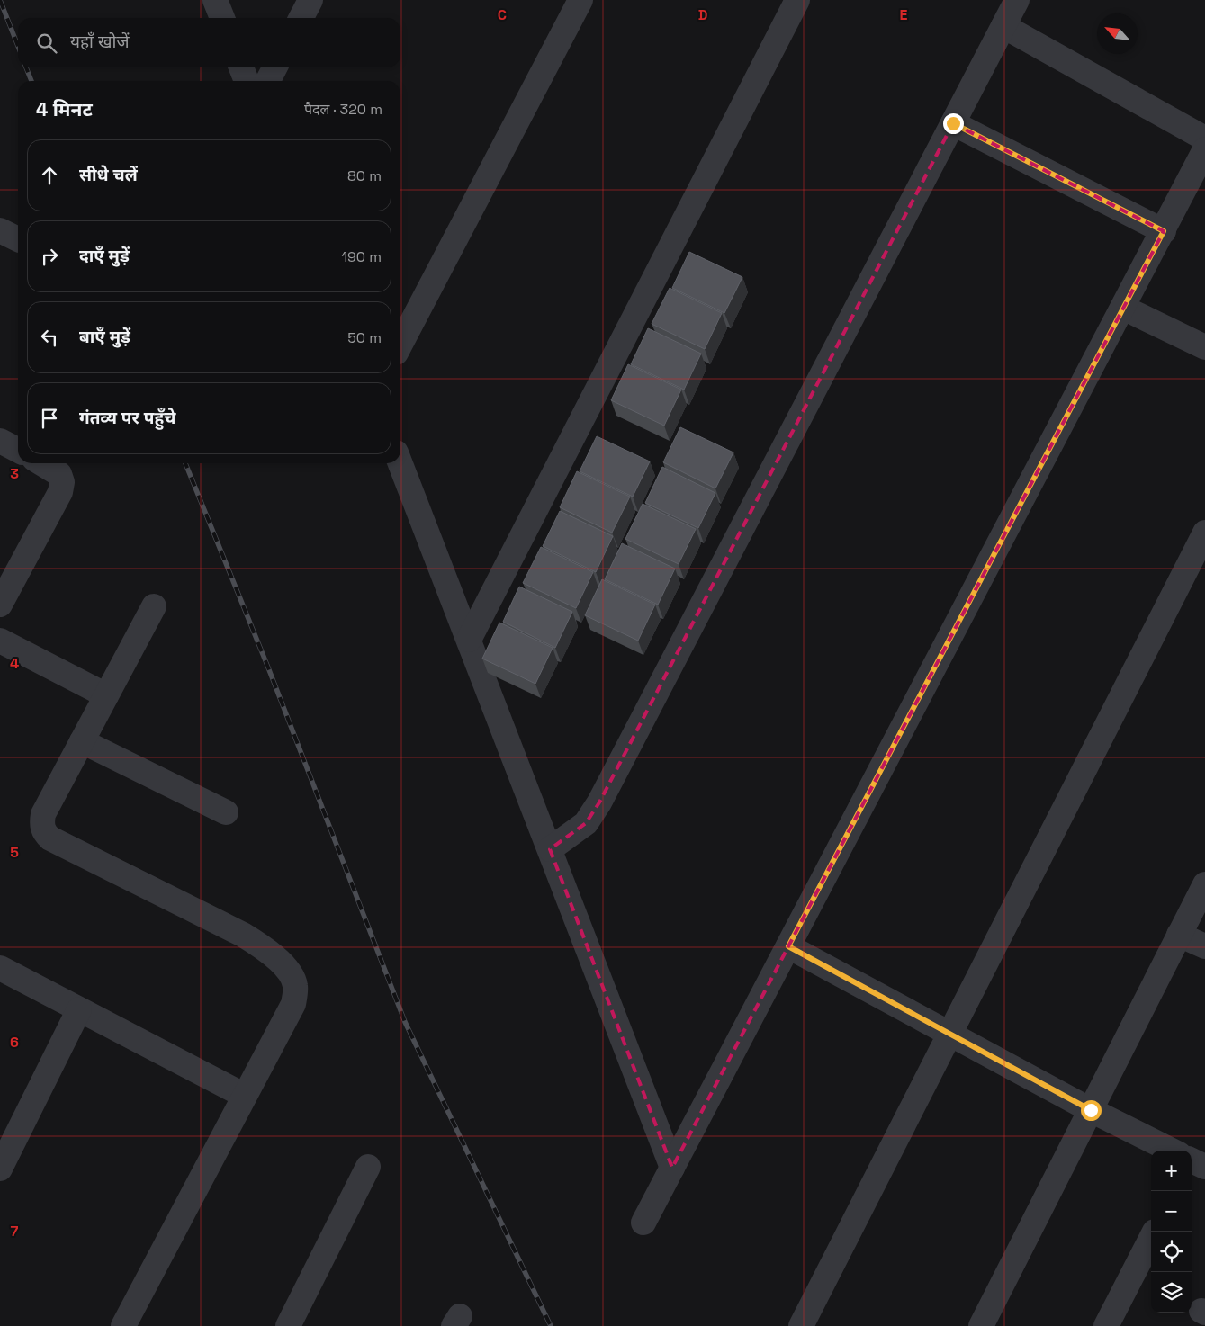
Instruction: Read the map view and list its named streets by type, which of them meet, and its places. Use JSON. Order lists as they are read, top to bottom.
{
  "north": "top left",
  "page": {
    "search": "यहाँ खोजें",
    "heading": ["4 मिनट", "पैदल · 320 m"],
    "list": [
      ["सीधे चलें", "80 m"],
      ["दाएँ मुड़ें", "190 m"],
      ["बाएँ मुड़ें", "50 m"],
      "गंतव्य पर पहुँचे"
    ],
    "map_buttons": ["+", "−"]
  },
  "grid": {
    "columns": ["C", "D", "E"],
    "rows": [
      "3",
      "4",
      "5",
      "6",
      "7"
    ]
  }
}
